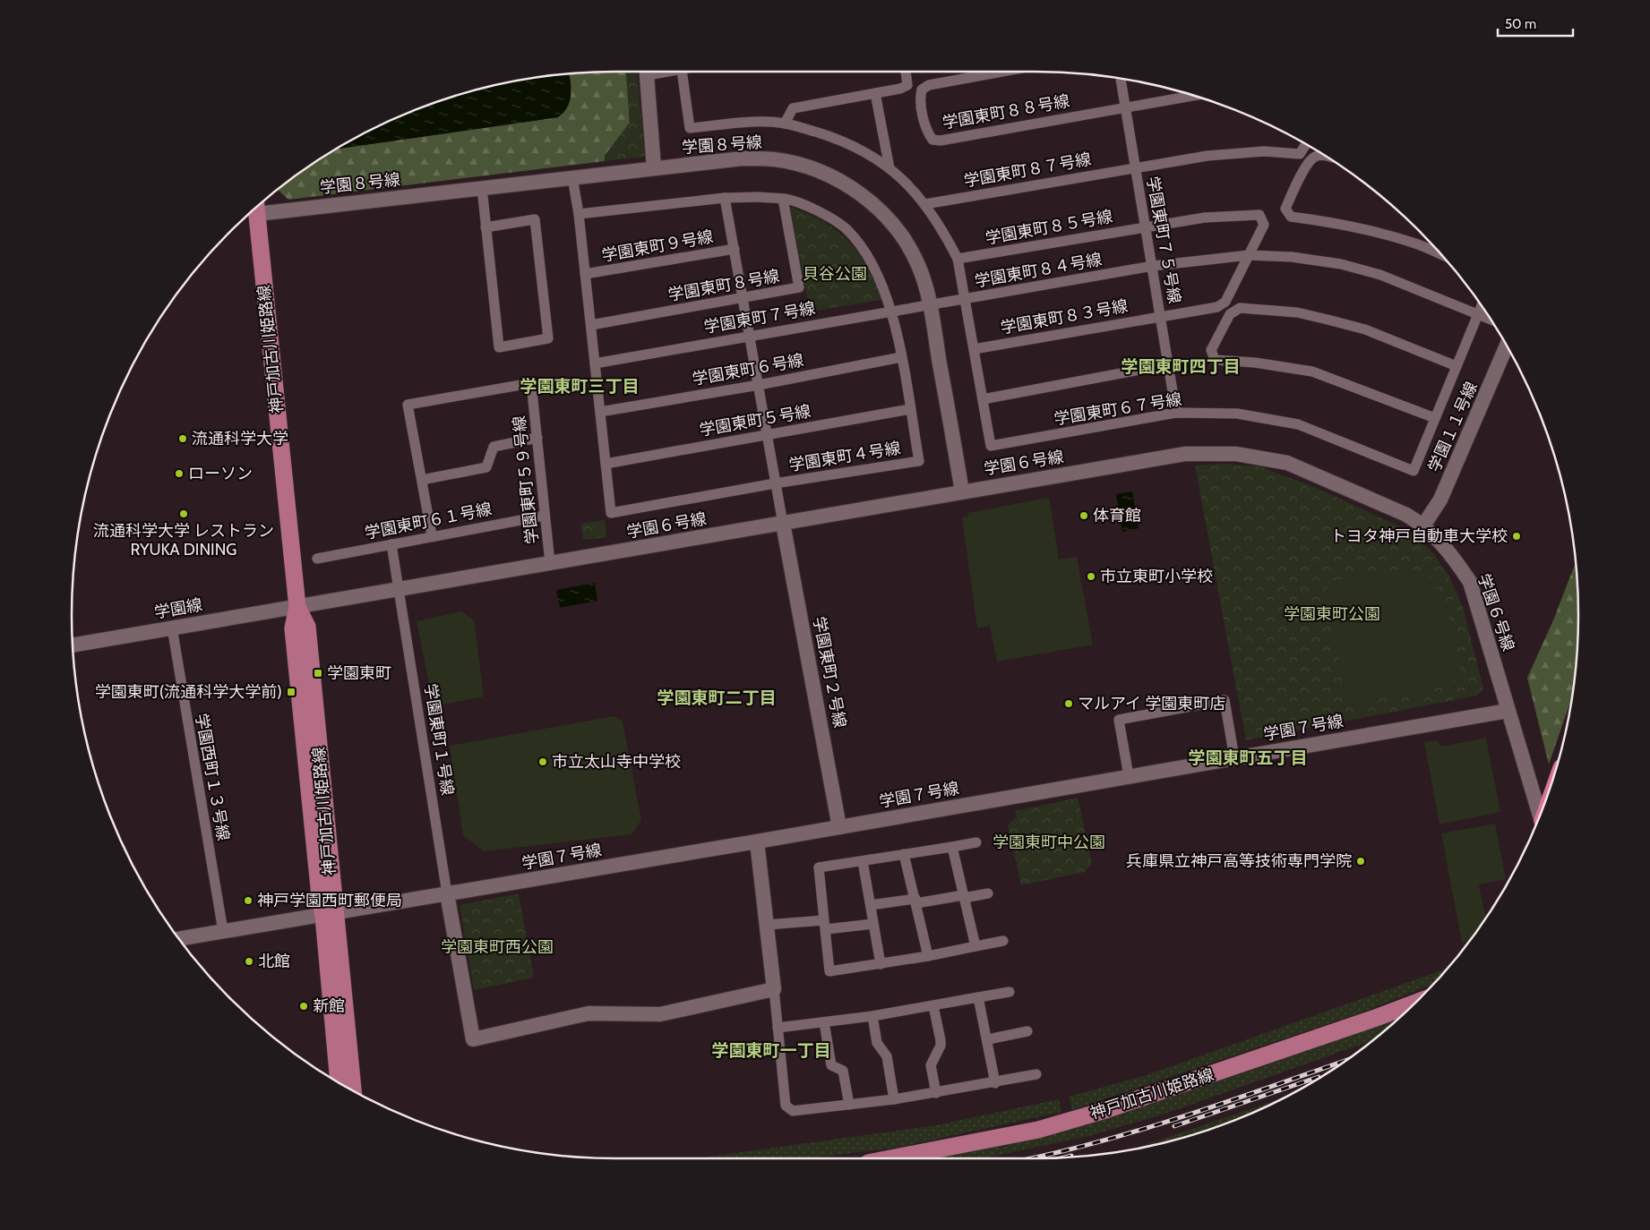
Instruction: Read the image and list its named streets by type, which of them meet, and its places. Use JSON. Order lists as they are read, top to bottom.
{
  "streets": {
    "main road": ["神戸加古川姫路線"],
    "street": [
      "学園東町８８号線",
      "学園８号線",
      "学園東町８７号線",
      "学園東町８５号線",
      "学園東町７５号線",
      "学園東町９号線",
      "学園東町８４号線",
      "学園東町８号線",
      "学園東町８３号線",
      "学園東町７号線",
      "学園東町６号線",
      "学園東町６７号線",
      "学園東町５号線",
      "学園１１号線",
      "学園東町４号線",
      "学園６号線",
      "学園東町５９号線",
      "学園東町６１号線",
      "学園線",
      "学園東町２号線",
      "学園７号線",
      "学園東町１号線",
      "学園西町１３号線"
    ]
  },
  "crossings": [
    ["学園東町８８号線", "学園東町７５号線"],
    ["学園８号線", "学園東町８４号線"],
    ["学園８号線", "学園東町７号線"],
    ["学園８号線", "学園東町４号線"],
    ["学園８号線", "学園６号線"],
    ["学園東町８７号線", "学園東町７５号線"],
    ["学園東町８７号線", "学園東町６７号線"],
    ["学園東町８５号線", "学園東町７５号線"],
    ["学園東町８５号線", "学園東町８４号線"],
    ["学園東町８５号線", "学園東町８３号線"],
    ["学園東町８５号線", "学園東町６７号線"],
    ["学園東町７５号線", "学園東町８４号線"],
    ["学園東町７５号線", "学園東町８３号線"],
    ["学園東町７５号線", "学園東町６７号線"],
    ["学園東町９号線", "学園東町４号線"],
    ["学園東町８４号線", "学園東町８３号線"],
    ["学園東町８４号線", "学園東町７号線"],
    ["学園東町８４号線", "学園東町６７号線"],
    ["学園東町８号線", "学園東町４号線"],
    ["学園東町８３号線", "学園東町６７号線"],
    ["学園東町７号線", "学園東町４号線"],
    ["神戸加古川姫路線", "学園６号線"],
    ["神戸加古川姫路線", "学園線"],
    ["神戸加古川姫路線", "学園７号線"],
    ["学園東町６号線", "学園東町４号線"],
    ["学園東町５号線", "学園東町４号線"],
    ["学園１１号線", "学園６号線"],
    ["学園６号線", "学園東町５９号線"],
    ["学園６号線", "学園線"],
    ["学園６号線", "学園東町２号線"],
    ["学園６号線", "学園７号線"],
    ["学園６号線", "学園東町１号線"],
    ["学園東町５９号線", "学園東町６１号線"],
    ["学園東町６１号線", "学園東町１号線"],
    ["学園線", "学園西町１３号線"],
    ["学園東町２号線", "学園７号線"],
    ["学園７号線", "学園東町１号線"],
    ["学園７号線", "学園西町１３号線"]
  ],
  "districts": [
    "学園東町四丁目",
    "学園東町三丁目",
    "学園東町二丁目",
    "学園東町五丁目",
    "学園東町一丁目"
  ],
  "parks": [
    "貝谷公園",
    "学園東町公園",
    "学園東町中公園",
    "学園東町西公園"
  ],
  "places": {
    "other": [
      "流通科学大学",
      "ローソン",
      "流通科学大学 レストラン RYUKA DINING",
      "体育館",
      "トヨタ神戸自動車大学校",
      "市立東町小学校",
      "マルアイ 学園東町店",
      "市立太山寺中学校",
      "兵庫県立神戸高等技術専門学院",
      "神戸学園西町郵便局",
      "北館",
      "新館"
    ],
    "transit": ["学園東町", "学園東町(流通科学大学前)"]
  },
  "scale_bar": "50 m"
}
